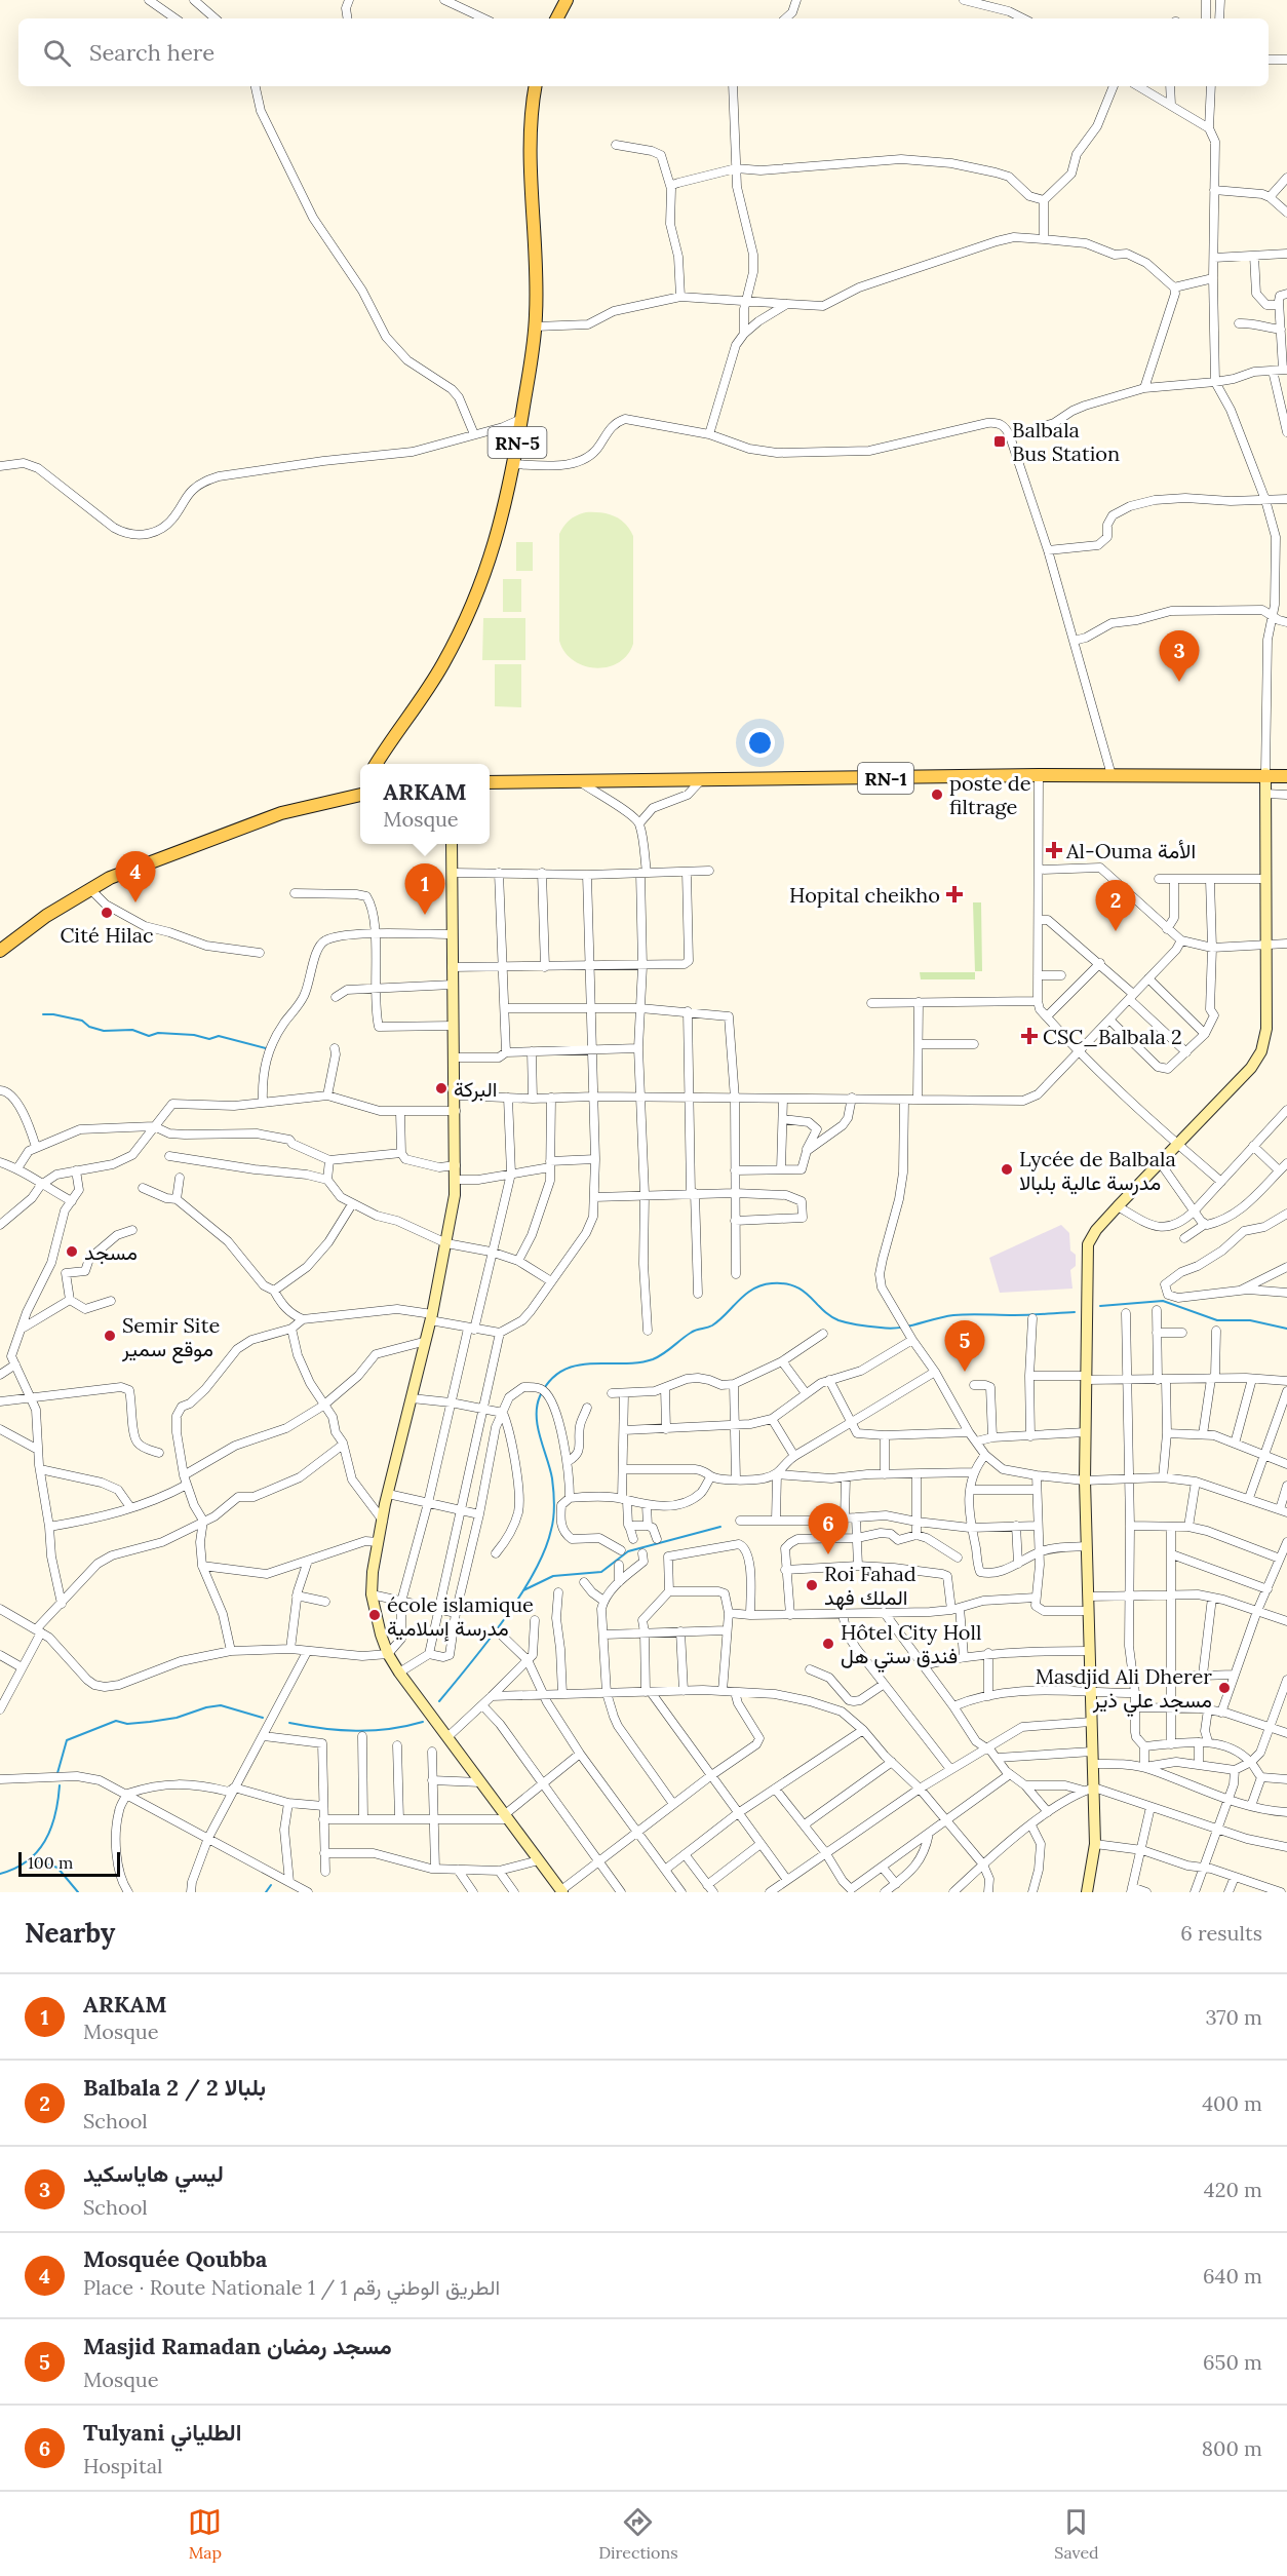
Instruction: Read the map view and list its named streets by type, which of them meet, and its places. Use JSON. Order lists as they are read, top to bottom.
{
  "streets": {
    "main road": ["RN-5", "RN-1"]
  },
  "places": {
    "transit": ["Balbala Bus Station"],
    "other": [
      "poste de filtrage",
      "Cité Hilac",
      "البركة",
      "Lycée de Balbala مدرسة عالية بلبالا",
      "مسجد",
      "Semir Site موقع سمير",
      "Roi Fahad الملك فهد",
      "école islamique مدرسة إسلامية",
      "Hôtel City Holl فندق ستي هل",
      "Masdjid Ali Dherer مسجد علي ذير"
    ],
    "health": ["Al-Ouma الأمة", "Hopital cheikho", "CSC_Balbala 2"]
  },
  "scale_bar": "100 m",
  "page": {
    "search": "Search here",
    "pins": [
      "3",
      "4",
      "1",
      "2",
      "5",
      "6"
    ],
    "popup": ["ARKAM", "Mosque"],
    "scale": "100 m",
    "heading": ["Nearby", "6 results"],
    "list": [
      {
        "mark": "1",
        "name": "ARKAM",
        "note": "Mosque",
        "value": "370 m"
      },
      {
        "mark": "2",
        "name": "Balbala 2 / بلبالا 2",
        "note": "School",
        "value": "400 m"
      },
      {
        "mark": "3",
        "name": "ليسي هاياسكيد",
        "note": "School",
        "value": "420 m"
      },
      {
        "mark": "4",
        "name": "Mosquée Qoubba",
        "note": "Place · Route Nationale 1 / الطريق الوطني رقم 1",
        "value": "640 m"
      },
      {
        "mark": "5",
        "name": "Masjid Ramadan مسجد رمضان",
        "note": "Mosque",
        "value": "650 m"
      },
      {
        "mark": "6",
        "name": "Tulyani الطلياني",
        "note": "Hospital",
        "value": "800 m"
      }
    ],
    "nav": ["Map", "Directions", "Saved"]
  }
}
